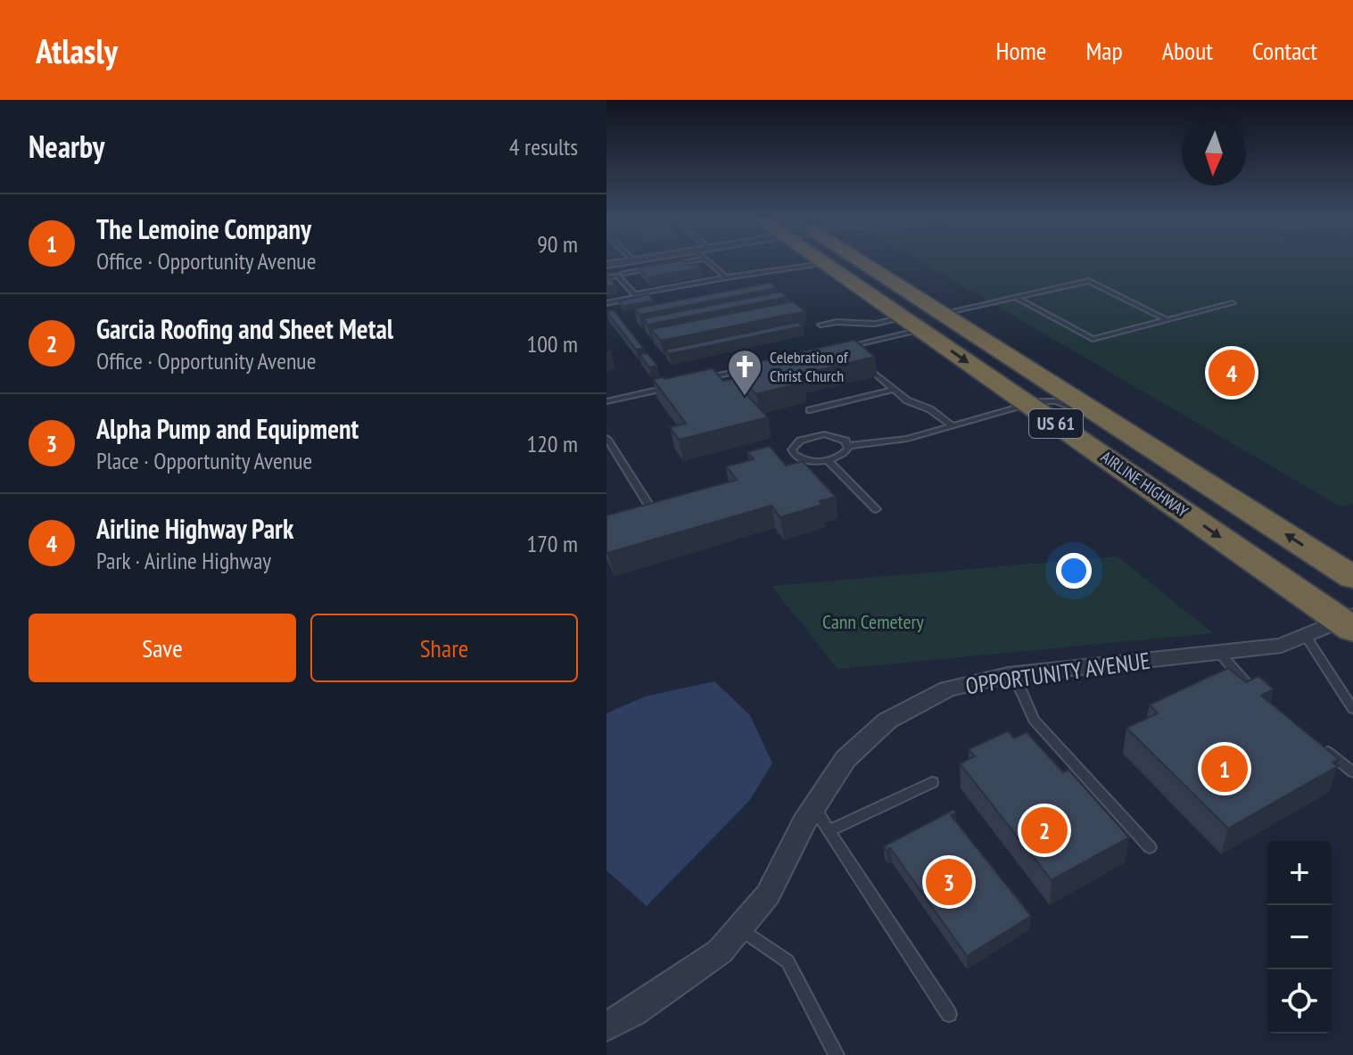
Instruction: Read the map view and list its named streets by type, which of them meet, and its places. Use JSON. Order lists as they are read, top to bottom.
{
  "streets": {
    "highway": ["US 61", "AIRLINE HIGHWAY"],
    "street": ["OPPORTUNITY AVENUE"]
  },
  "crossings": [
    ["AIRLINE HIGHWAY", "OPPORTUNITY AVENUE"]
  ],
  "parks": ["Cann Cemetery"],
  "places": {
    "church": ["Celebration of Christ Church"]
  },
  "north": "bottom",
  "page": {
    "header": "Atlasly",
    "nav": [
      "Home",
      "Map",
      "About",
      "Contact"
    ],
    "heading": ["Nearby", "4 results"],
    "list": [
      {
        "mark": "1",
        "name": "The Lemoine Company",
        "note": "Office · Opportunity Avenue",
        "value": "90 m"
      },
      {
        "mark": "2",
        "name": "Garcia Roofing and Sheet Metal",
        "note": "Office · Opportunity Avenue",
        "value": "100 m"
      },
      {
        "mark": "3",
        "name": "Alpha Pump and Equipment",
        "note": "Place · Opportunity Avenue",
        "value": "120 m"
      },
      {
        "mark": "4",
        "name": "Airline Highway Park",
        "note": "Park · Airline Highway",
        "value": "170 m"
      }
    ],
    "pins": [
      "4",
      "1",
      "2",
      "3"
    ],
    "buttons": ["Save", "Share"],
    "map_buttons": ["+", "−"]
  }
}
